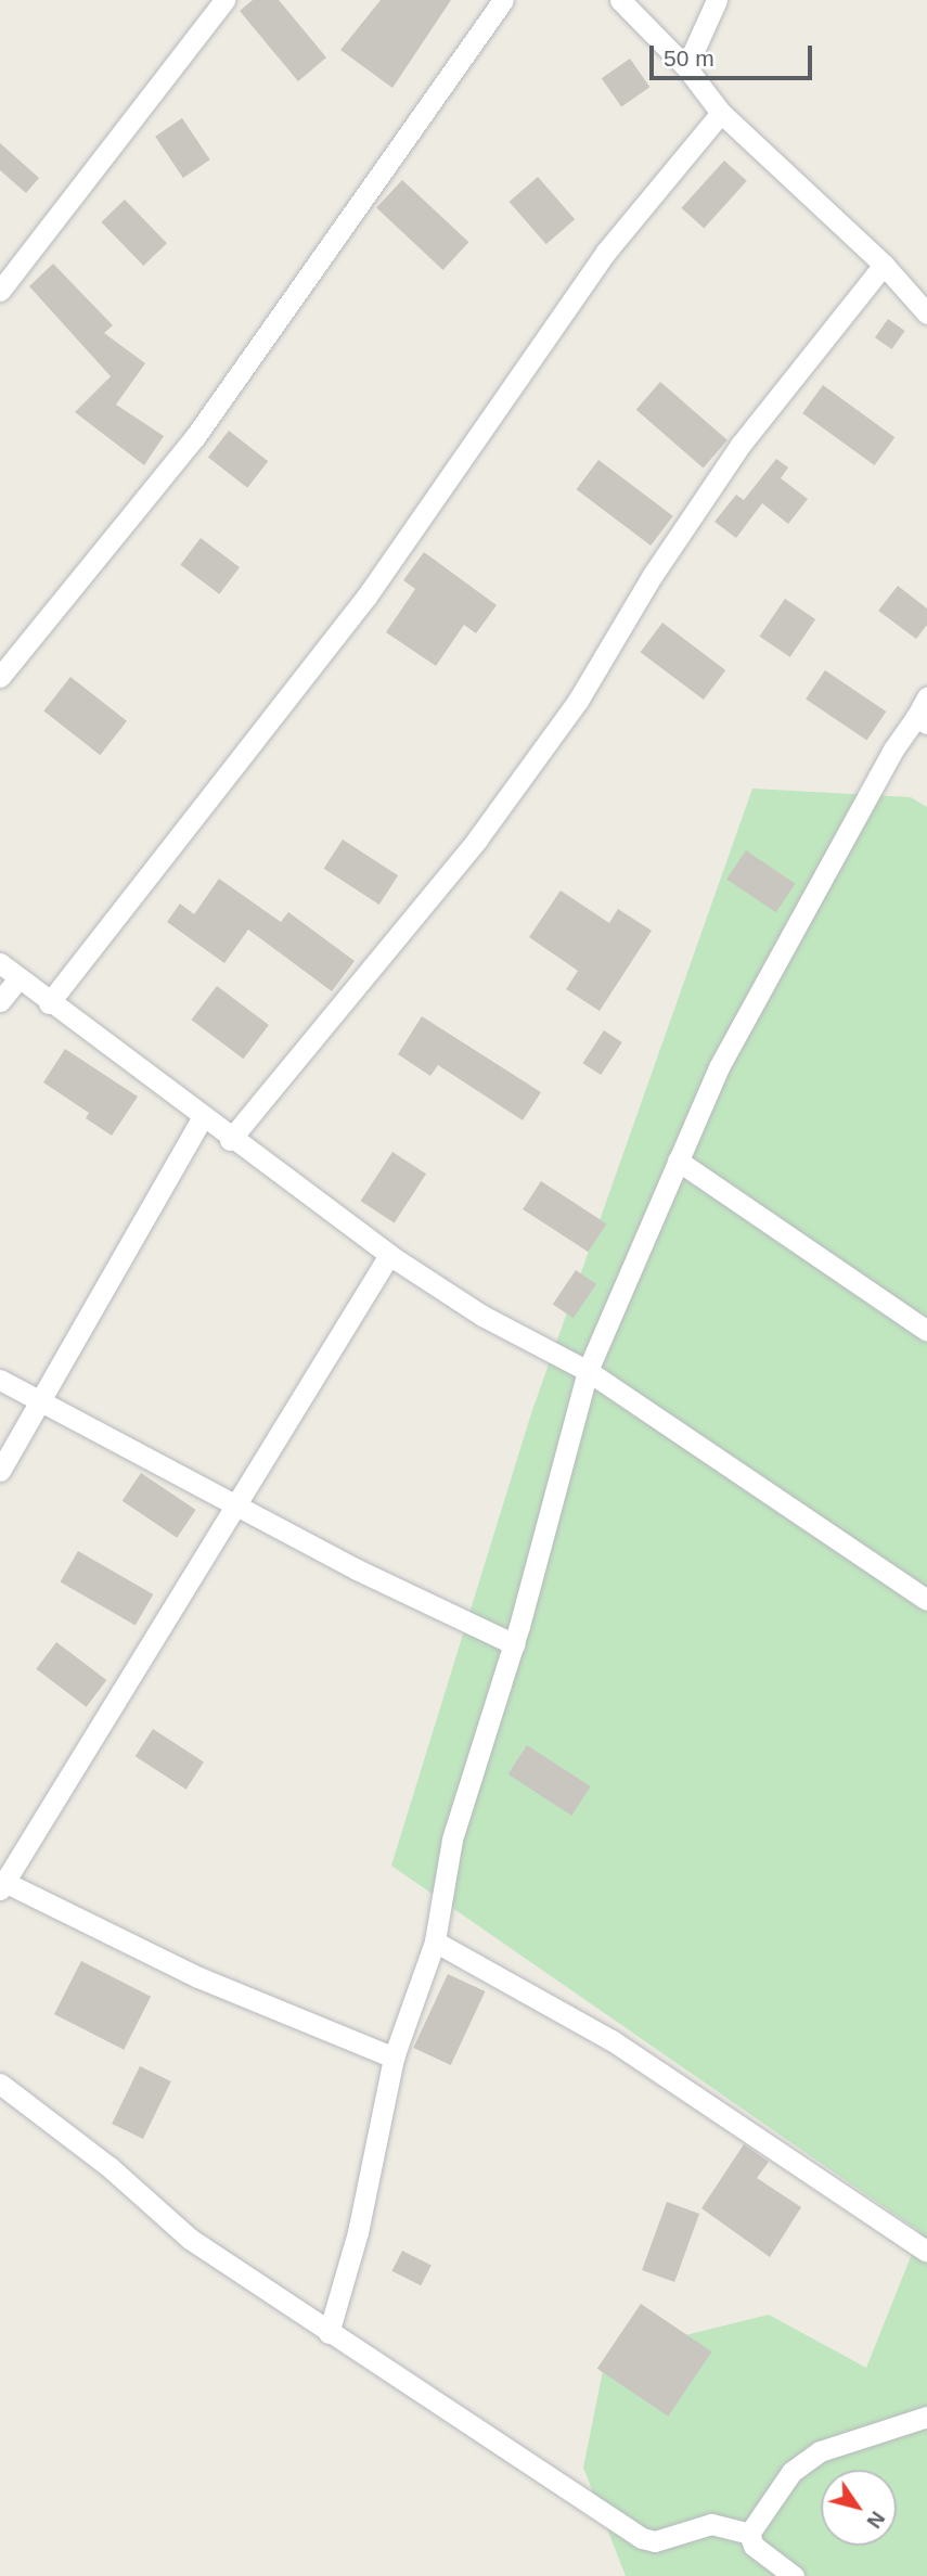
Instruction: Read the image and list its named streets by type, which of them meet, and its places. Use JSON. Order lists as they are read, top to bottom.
{
  "scale_bar": "50 m",
  "north": "bottom right"
}
